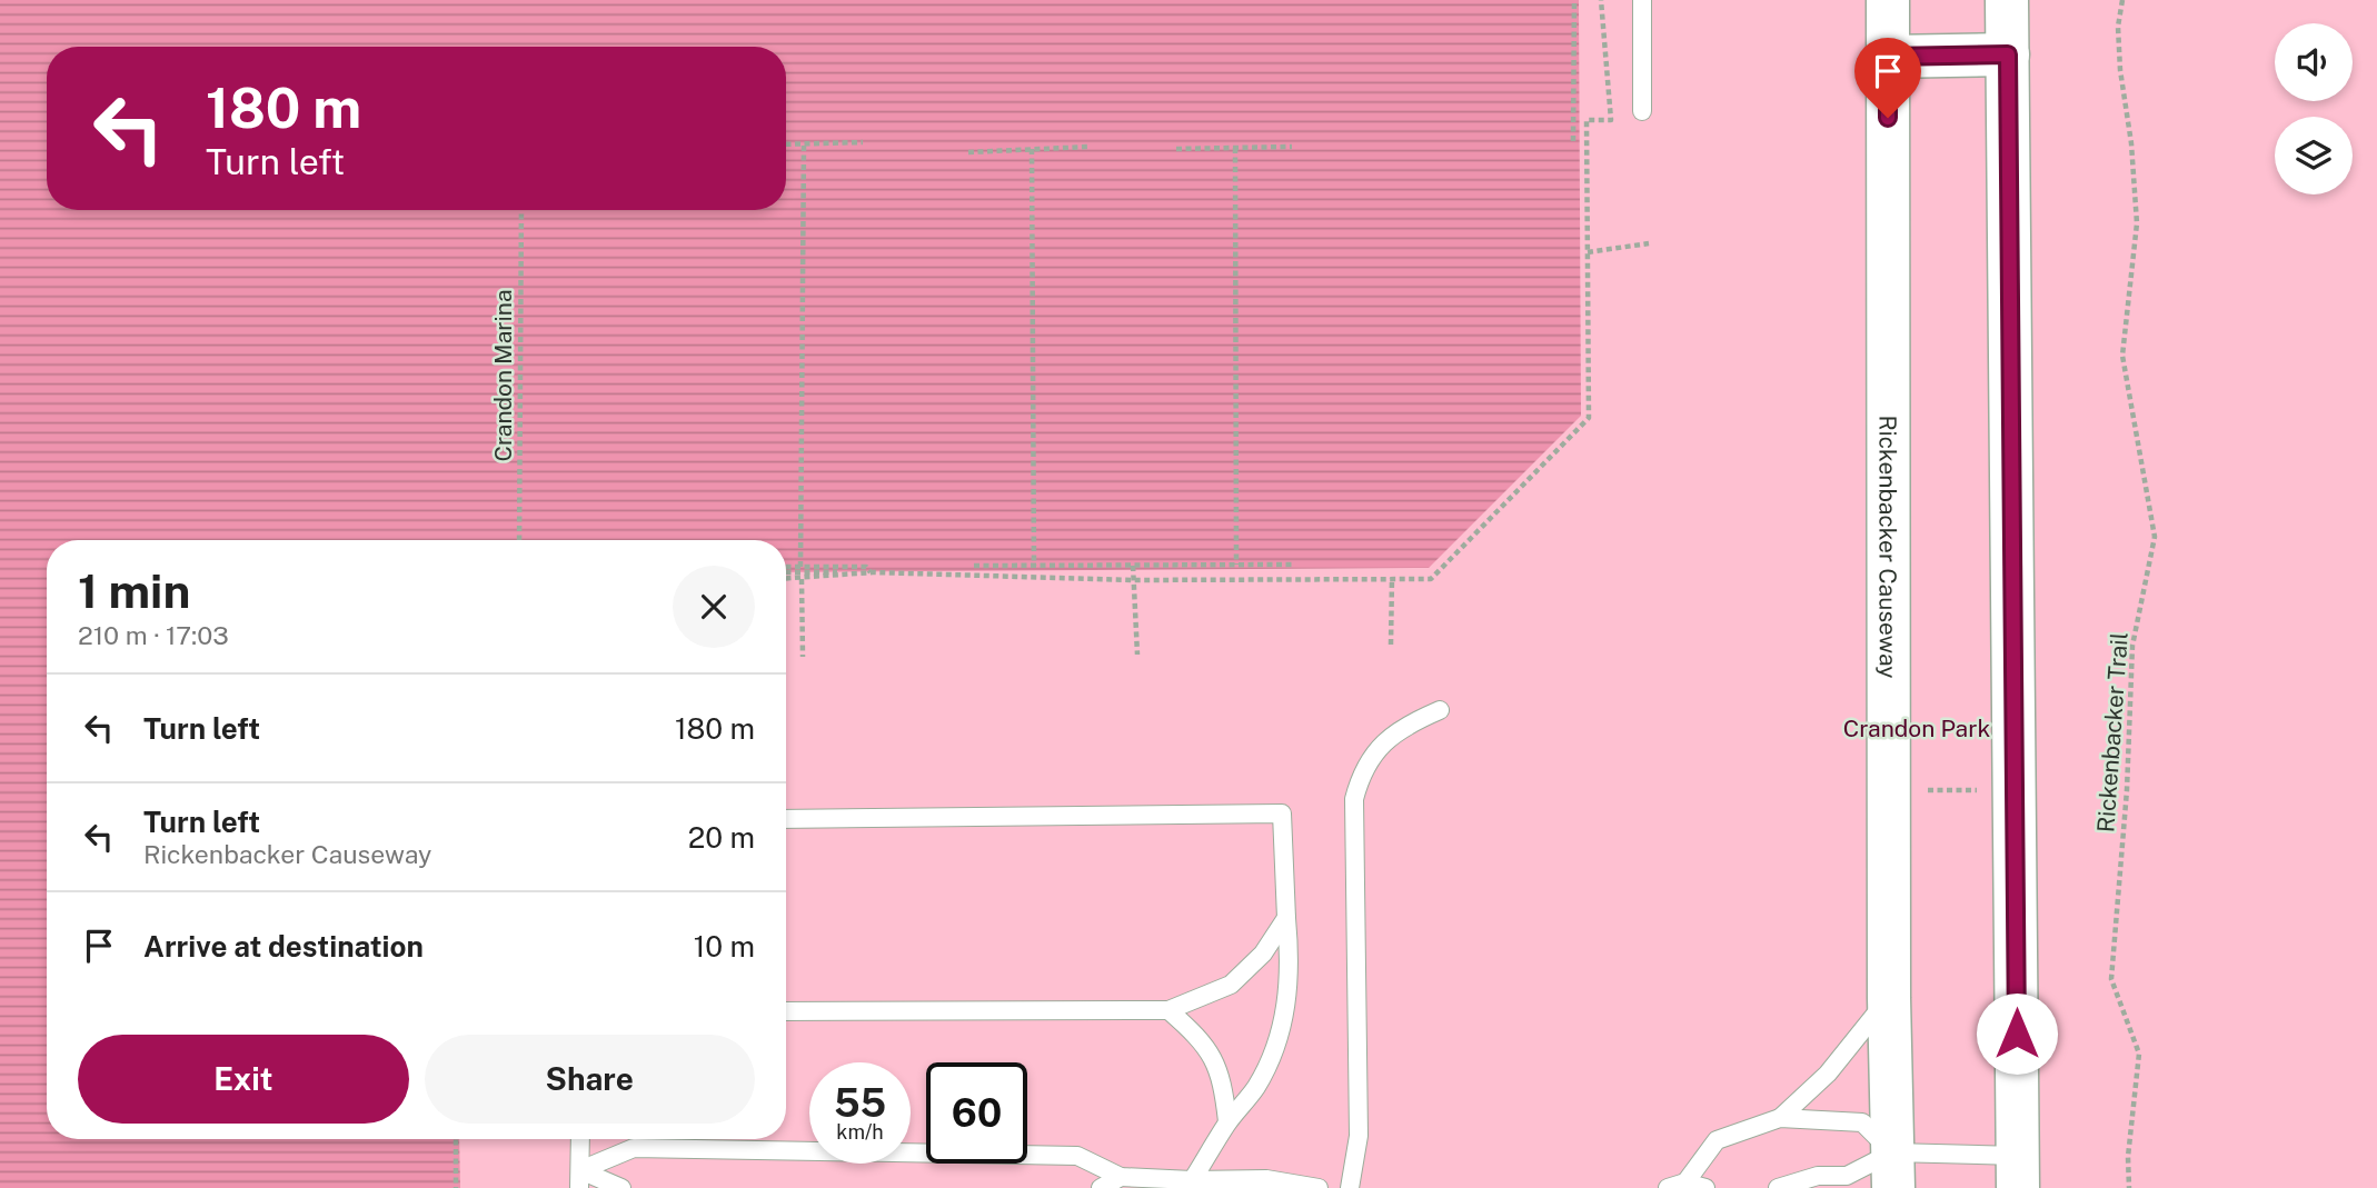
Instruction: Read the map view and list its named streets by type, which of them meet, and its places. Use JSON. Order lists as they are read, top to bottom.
{
  "streets": {
    "main road": ["Rickenbacker Causeway"],
    "path": ["Crandon Marina", "Rickenbacker Trail"]
  },
  "parks": ["Crandon Park"],
  "page": {
    "turn": ["180 m", "Turn left"],
    "heading": ["1 min", "210 m · 17:03"],
    "list": [
      {
        "name": "Turn left",
        "value": "180 m"
      },
      {
        "name": "Turn left",
        "note": "Rickenbacker Causeway",
        "value": "20 m"
      },
      {
        "name": "Arrive at destination",
        "value": "10 m"
      }
    ],
    "buttons": ["Exit", "Share"],
    "speed": "55 km/h",
    "limit": "60"
  }
}
